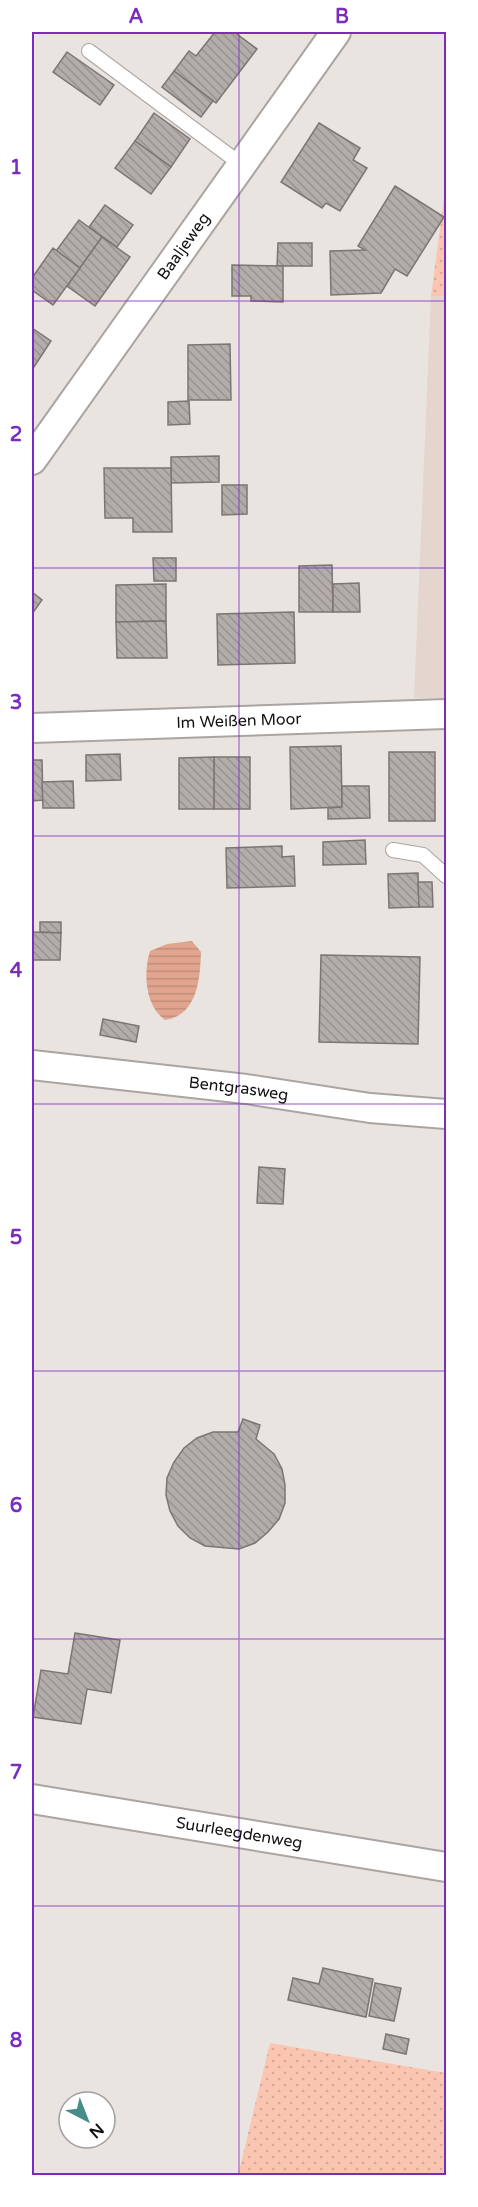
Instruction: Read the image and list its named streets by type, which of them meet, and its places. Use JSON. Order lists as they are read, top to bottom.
{
  "streets": {
    "street": [
      "Baaljeweg",
      "Im Weißen Moor",
      "Bentgrasweg",
      "Suurleegdenweg"
    ]
  },
  "north": "bottom right",
  "grid": {
    "columns": ["A", "B"],
    "rows": [
      "1",
      "2",
      "3",
      "4",
      "5",
      "6",
      "7",
      "8"
    ]
  }
}
